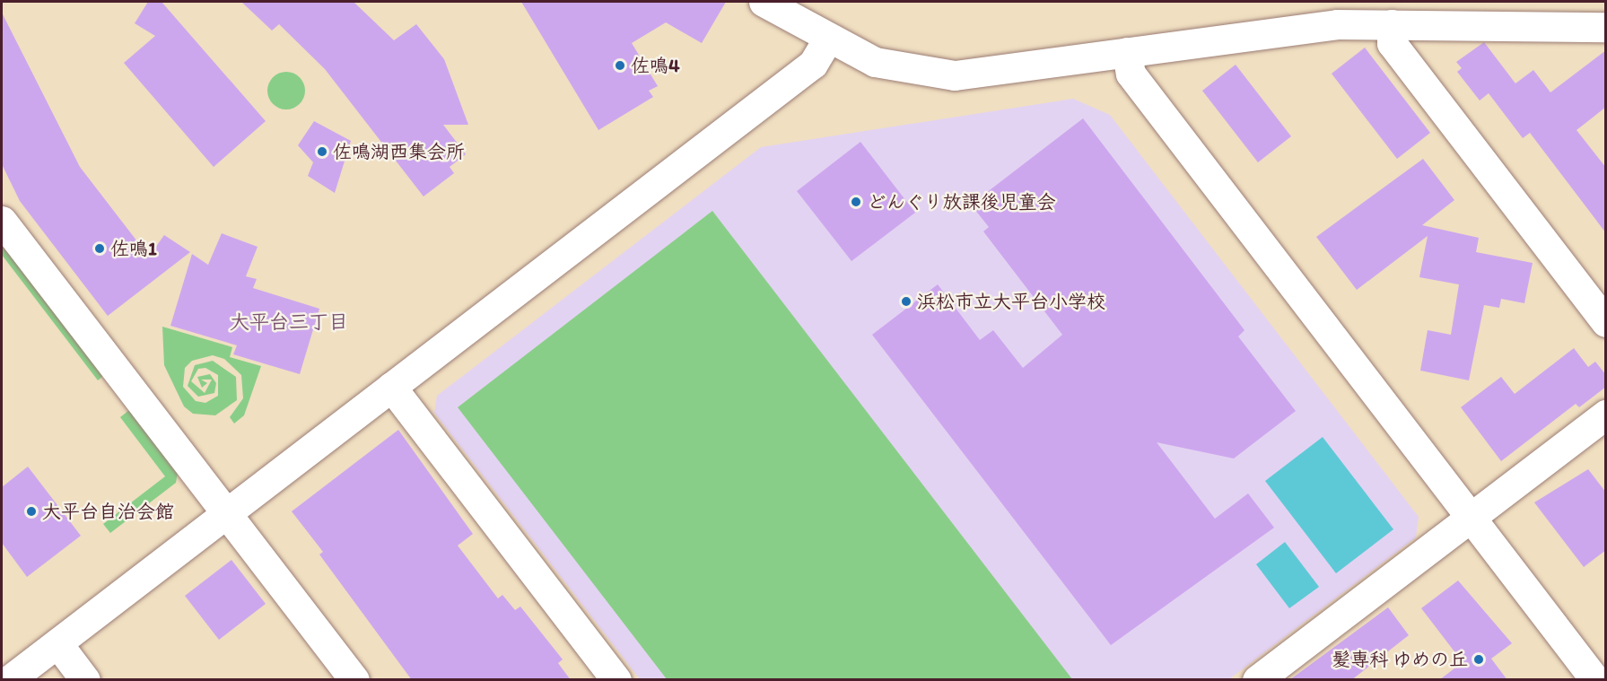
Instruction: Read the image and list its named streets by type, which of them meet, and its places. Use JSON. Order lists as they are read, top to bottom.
{
  "districts": ["大平台三丁目"],
  "places": [
    "佐鳴4",
    "佐鳴湖西集会所",
    "どんぐり放課後児童会",
    "佐鳴1",
    "浜松市立大平台小学校",
    "大平台自治会館",
    "髪専科 ゆめの丘"
  ]
}
